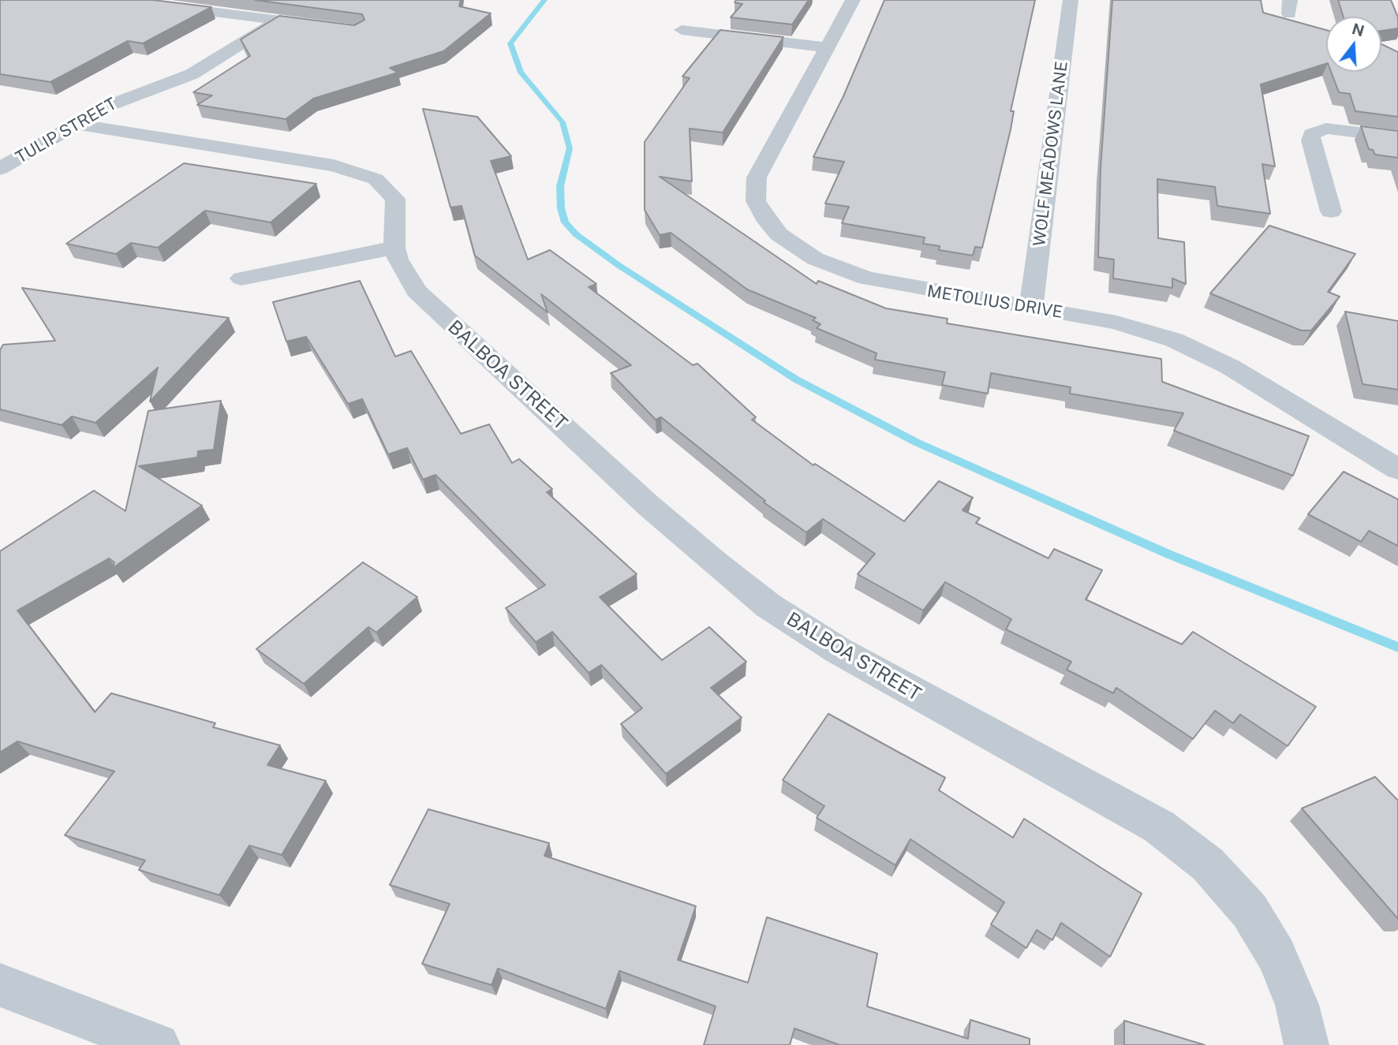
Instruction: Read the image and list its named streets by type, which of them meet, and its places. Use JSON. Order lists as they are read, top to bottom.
{
  "streets": {
    "street": [
      "TULIP STREET",
      "WOLF MEADOWS LANE",
      "METOLIUS DRIVE",
      "BALBOA STREET"
    ]
  },
  "crossings": [
    ["TULIP STREET", "BALBOA STREET"],
    ["WOLF MEADOWS LANE", "METOLIUS DRIVE"]
  ],
  "north": "top"
}
